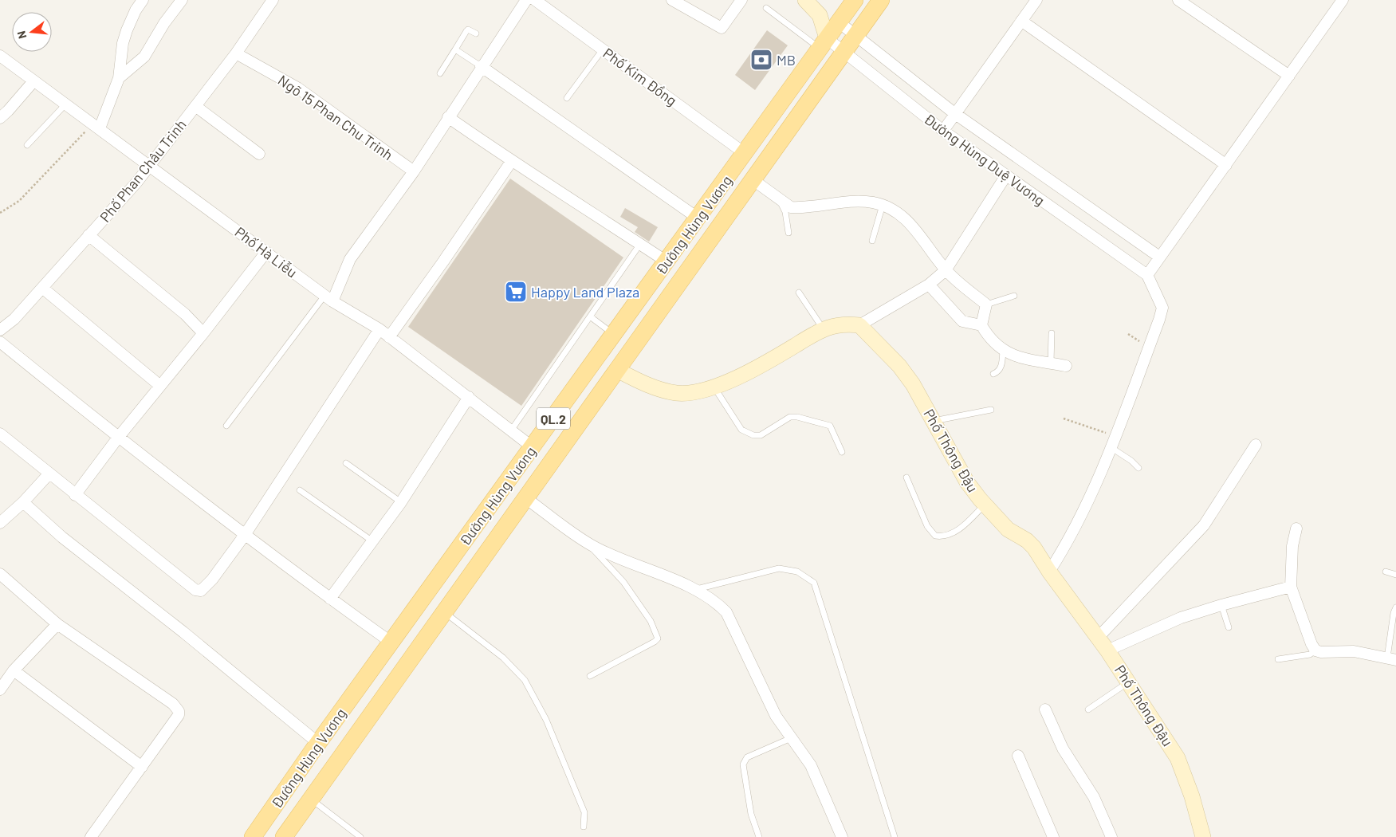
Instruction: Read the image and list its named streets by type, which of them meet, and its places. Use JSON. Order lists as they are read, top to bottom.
{
  "streets": {
    "main road": ["Đường Hùng Vương", "QL.2"],
    "street": [
      "Phố Kim Đồng",
      "Ngõ 15 Phan Chu Trinh",
      "Đường Hùng Duệ Vương",
      "Phố Phan Châu Trinh",
      "Phố Hà Liễu",
      "Phố Thông Đậu"
    ]
  },
  "crossings": [
    ["Phố Kim Đồng", "Đường Hùng Vương"],
    ["Ngõ 15 Phan Chu Trinh", "Phố Phan Châu Trinh"],
    ["Đường Hùng Duệ Vương", "Đường Hùng Vương"],
    ["Phố Phan Châu Trinh", "Phố Hà Liễu"],
    ["Đường Hùng Vương", "Phố Hà Liễu"]
  ],
  "places": {
    "bank": ["MB"],
    "supermarket": ["Happy Land Plaza"]
  },
  "north": "left"
}
